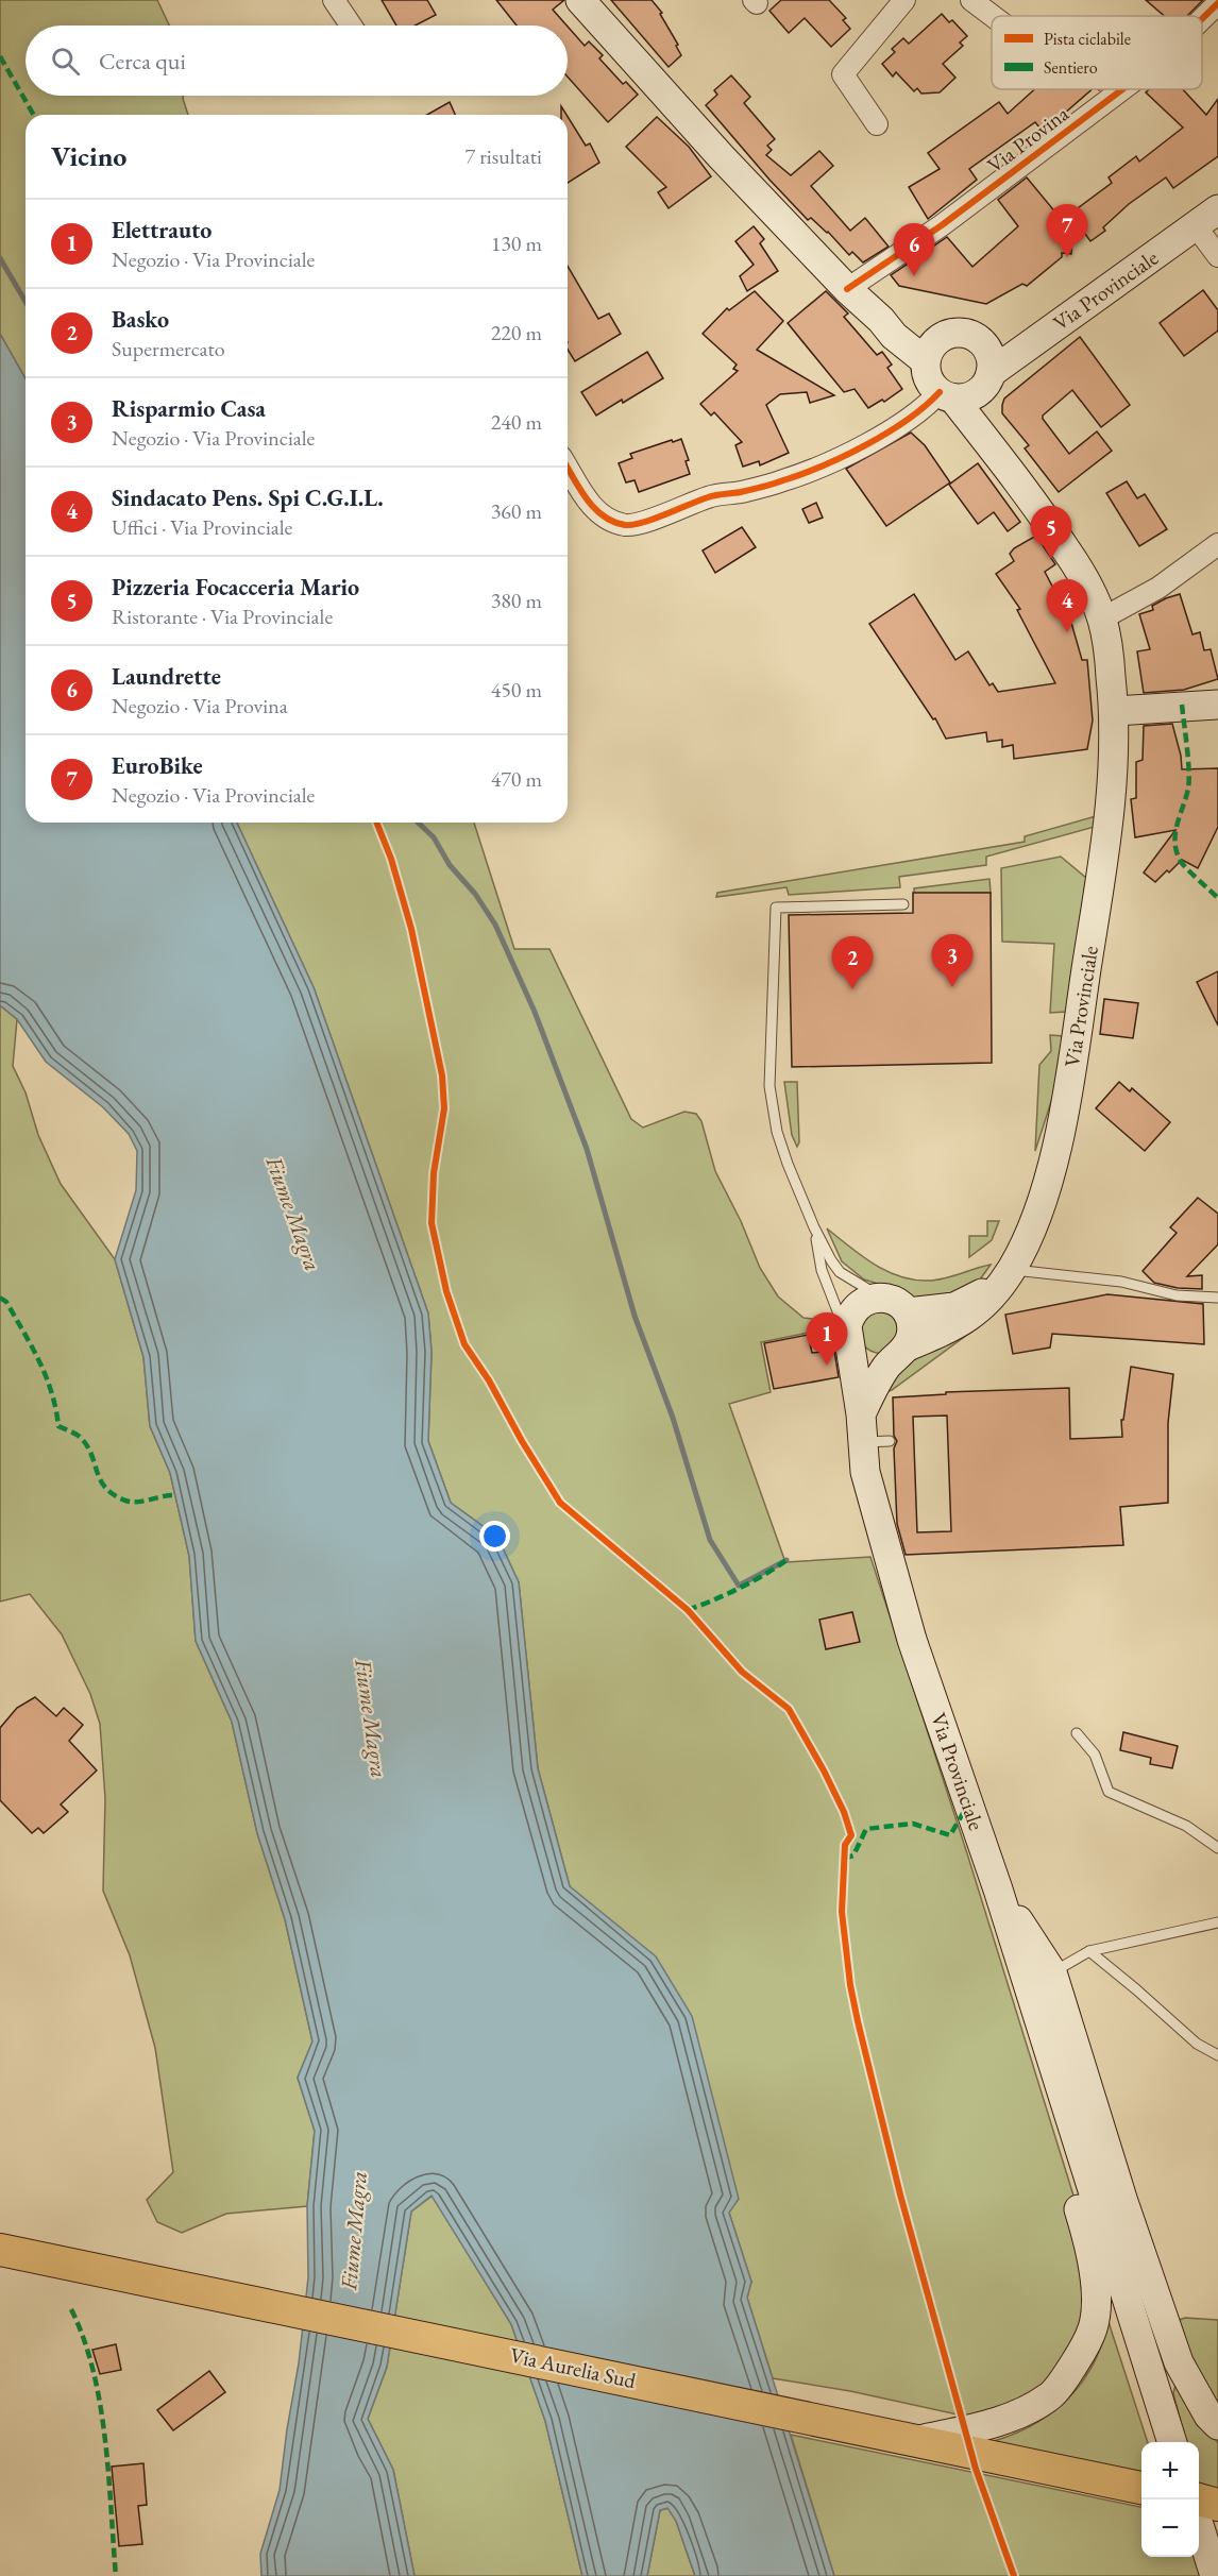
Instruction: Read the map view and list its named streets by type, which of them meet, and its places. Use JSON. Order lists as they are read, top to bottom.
{
  "streets": {
    "main road": ["Via Provinciale", "Via Aurelia Sud"],
    "street": ["Via Provina"]
  },
  "water": ["Fiume Magra"],
  "legend": ["Pista ciclabile", "Sentiero"],
  "page": {
    "search": "Cerca qui",
    "heading": ["Vicino", "7 risultati"],
    "list": [
      {
        "mark": "1",
        "name": "Elettrauto",
        "note": "Negozio · Via Provinciale",
        "value": "130 m"
      },
      {
        "mark": "2",
        "name": "Basko",
        "note": "Supermercato",
        "value": "220 m"
      },
      {
        "mark": "3",
        "name": "Risparmio Casa",
        "note": "Negozio · Via Provinciale",
        "value": "240 m"
      },
      {
        "mark": "4",
        "name": "Sindacato Pens. Spi C.G.I.L.",
        "note": "Uffici · Via Provinciale",
        "value": "360 m"
      },
      {
        "mark": "5",
        "name": "Pizzeria Focacceria Mario",
        "note": "Ristorante · Via Provinciale",
        "value": "380 m"
      },
      {
        "mark": "6",
        "name": "Laundrette",
        "note": "Negozio · Via Provina",
        "value": "450 m"
      },
      {
        "mark": "7",
        "name": "EuroBike",
        "note": "Negozio · Via Provinciale",
        "value": "470 m"
      }
    ],
    "pins": [
      "7",
      "6",
      "5",
      "4",
      "3",
      "2",
      "1"
    ],
    "map_buttons": ["+", "−"]
  }
}
